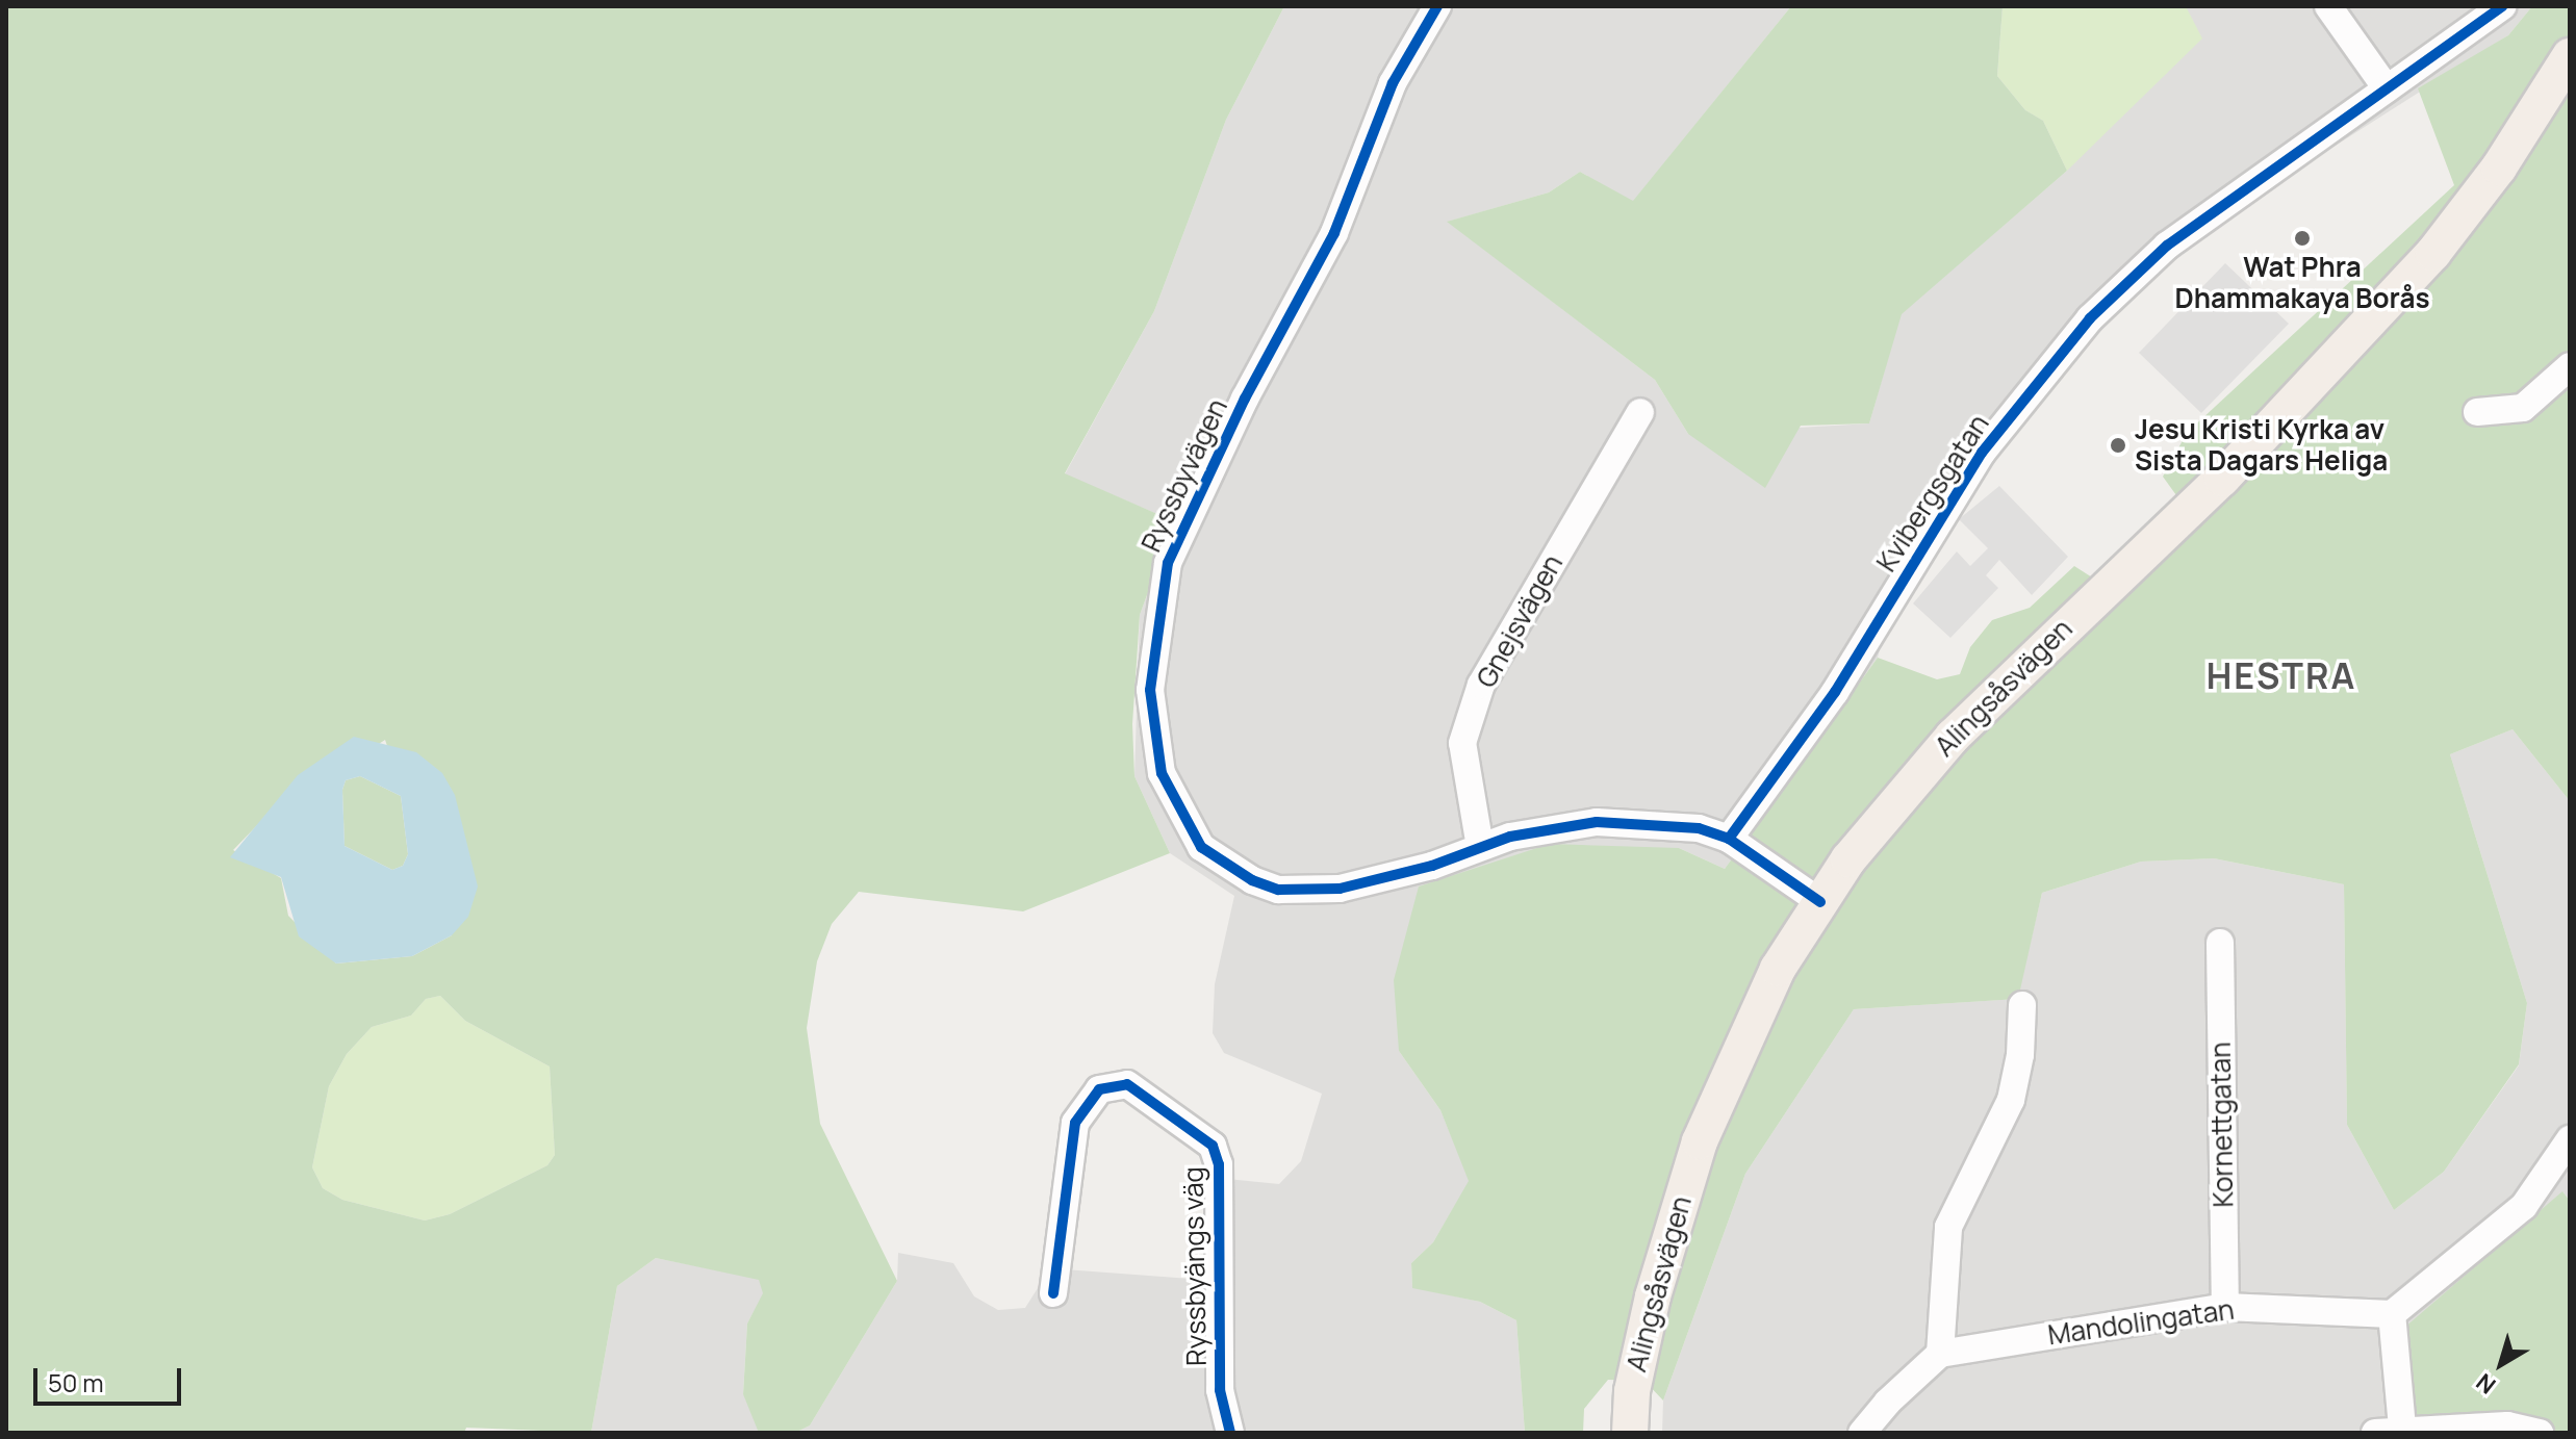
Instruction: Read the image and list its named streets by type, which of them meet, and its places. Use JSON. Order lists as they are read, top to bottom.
{
  "streets": {
    "main road": ["Alingsåsvägen"],
    "street": [
      "Ryssbyvägen",
      "Kvibergsgatan",
      "Gnejsvägen",
      "Kornettgatan",
      "Ryssbyängs väg",
      "Mandolingatan"
    ]
  },
  "crossings": [
    ["Ryssbyvägen", "Kvibergsgatan"],
    ["Ryssbyvägen", "Gnejsvägen"],
    ["Ryssbyvägen", "Alingsåsvägen"],
    ["Kornettgatan", "Mandolingatan"]
  ],
  "districts": ["HESTRA"],
  "places": ["Wat Phra Dhammakaya Borås", "Jesu Kristi Kyrka av Sista Dagars Heliga"],
  "scale_bar": "50 m",
  "north": "bottom left"
}
